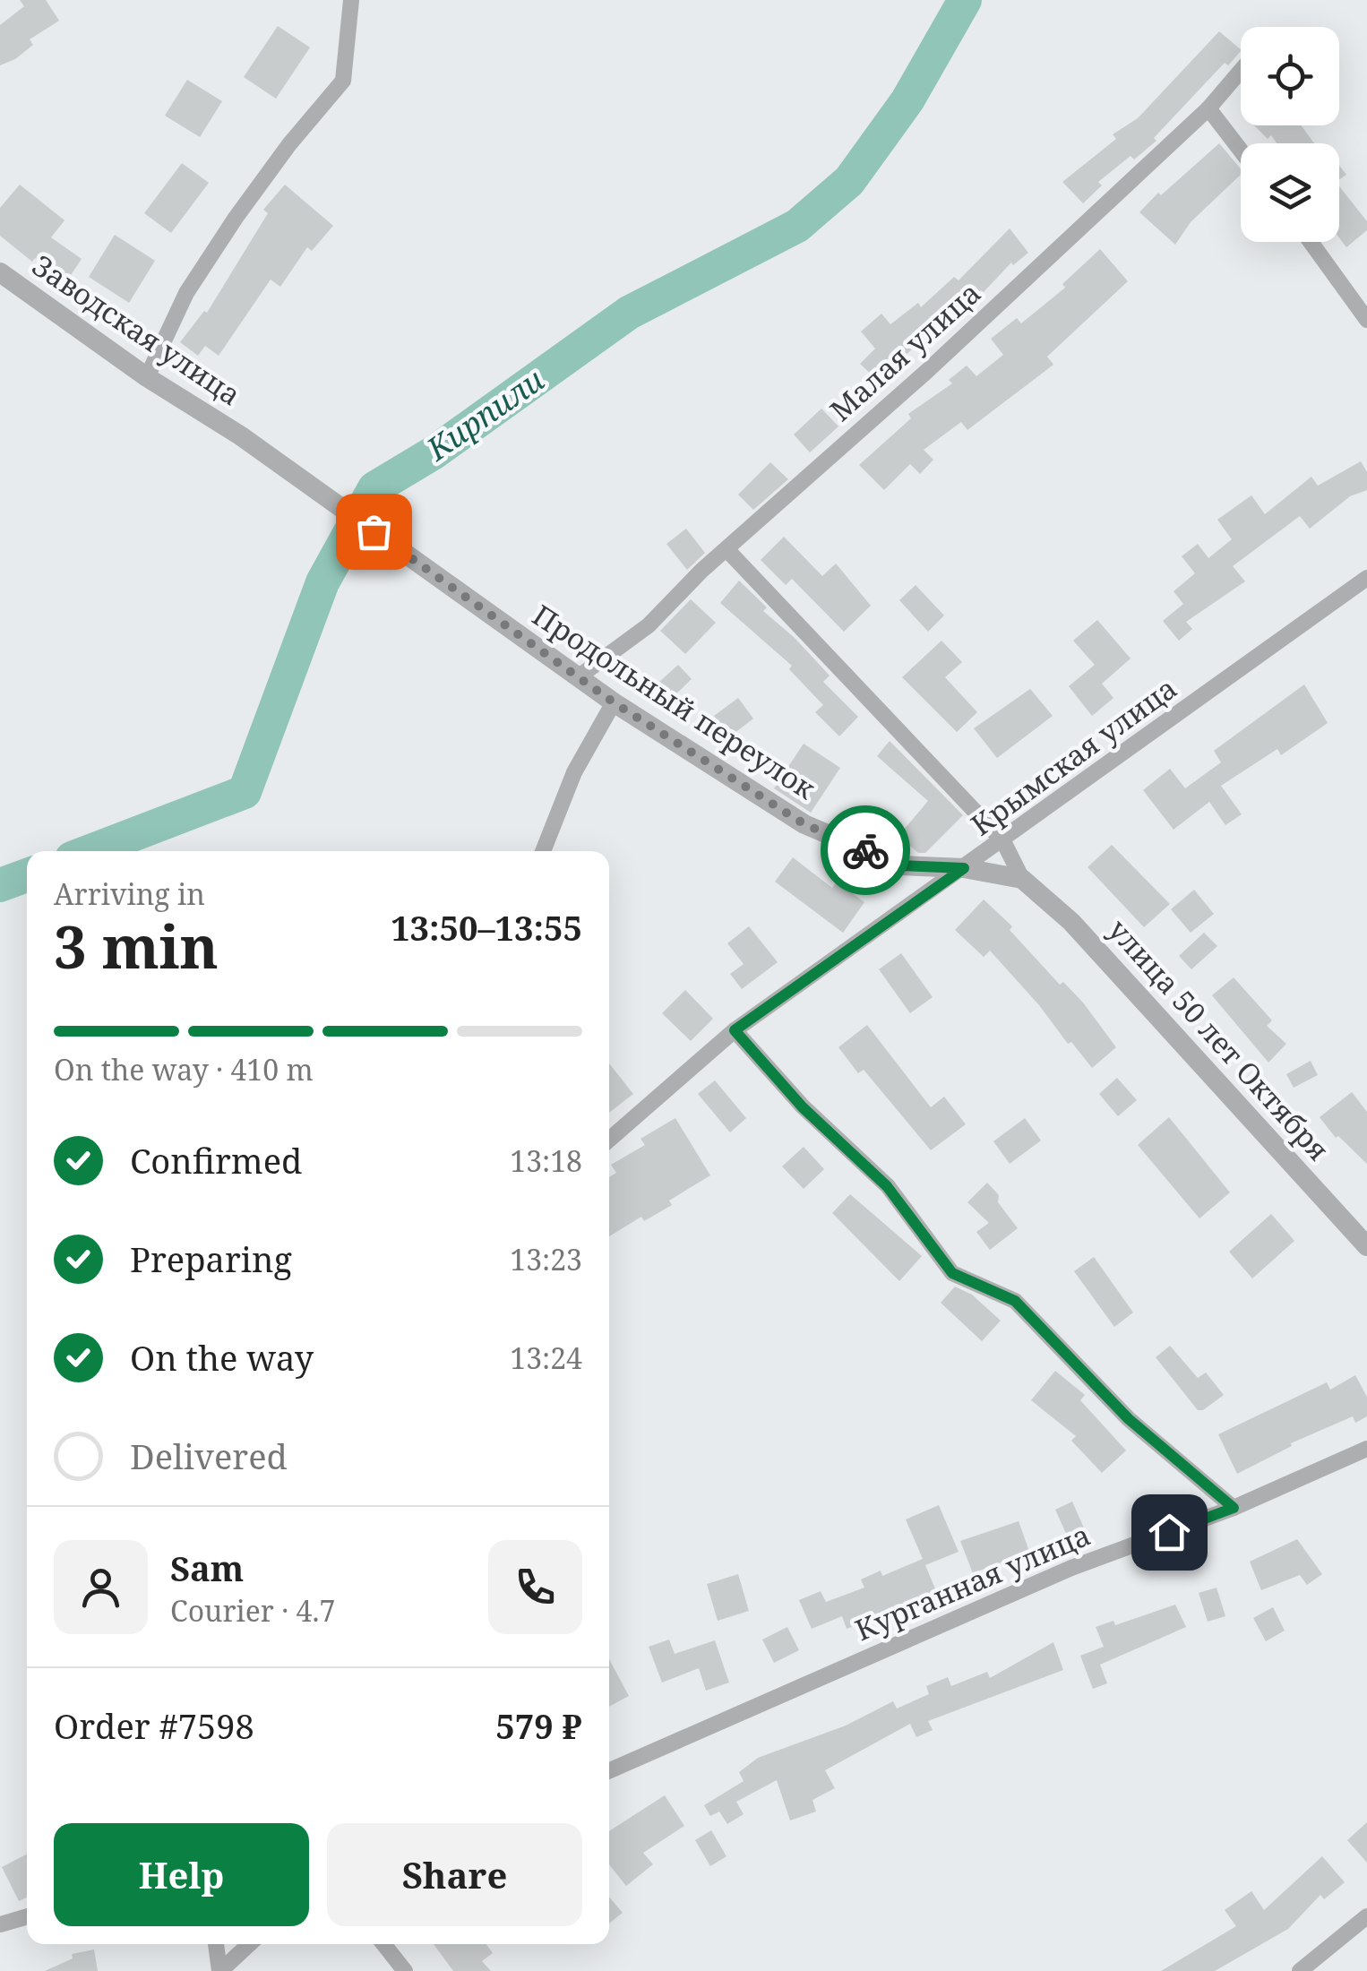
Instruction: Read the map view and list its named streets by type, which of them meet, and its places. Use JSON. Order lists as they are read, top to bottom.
{
  "streets": {
    "street": [
      "Заводская улица",
      "Малая улица",
      "Продольный переулок",
      "Крымская улица",
      "улица 50 лет Октября",
      "Курганная улица"
    ]
  },
  "crossings": [
    ["Заводская улица", "Продольный переулок"],
    ["Малая улица", "Продольный переулок"],
    ["Малая улица", "улица 50 лет Октября"],
    ["Продольный переулок", "Крымская улица"],
    ["Крымская улица", "улица 50 лет Октября"]
  ],
  "water": ["Кирпили"],
  "page": {
    "heading": ["3 min", "Arriving in", "13:50–13:55"],
    "panel": [
      "Sam",
      "Courier · 4.7",
      "Order #7598",
      "579 ₽"
    ],
    "bar": "On the way · 410 m",
    "list": [
      ["Confirmed", "13:18"],
      ["Preparing", "13:23"],
      ["On the way", "13:24"],
      "Delivered"
    ],
    "buttons": ["Help", "Share"]
  }
}
